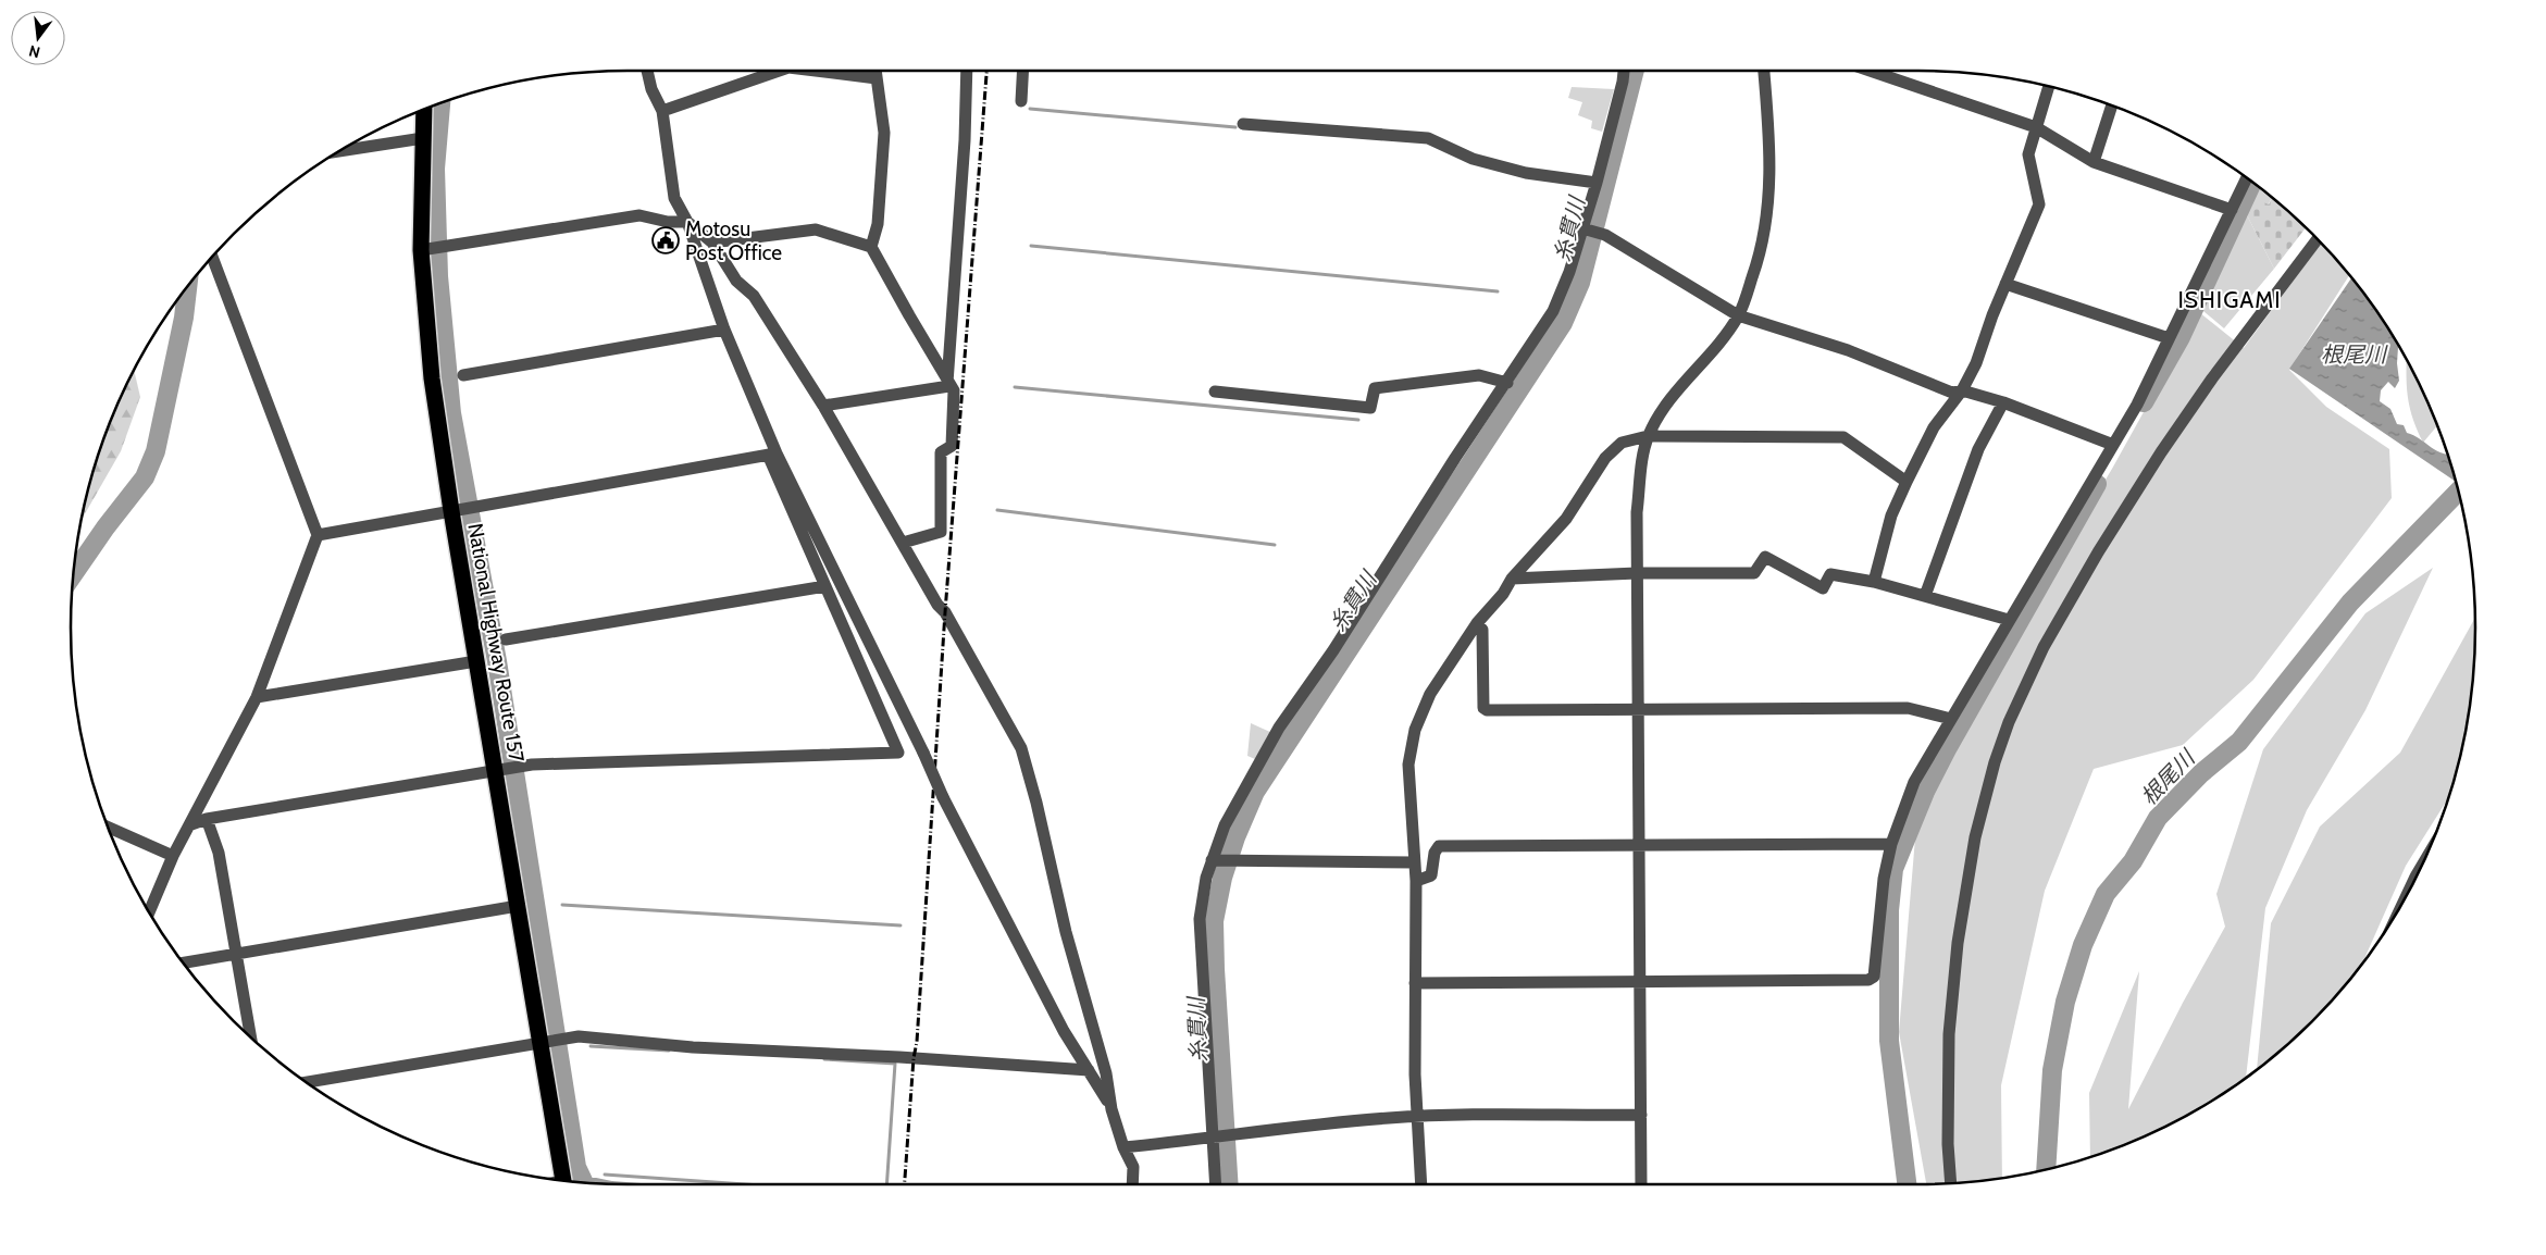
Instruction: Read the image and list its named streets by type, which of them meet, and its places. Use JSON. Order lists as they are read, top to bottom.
{
  "streets": {
    "highway": ["National Highway Route 157"]
  },
  "districts": ["ISHIGAMI"],
  "water": ["糸貫川", "根尾川"],
  "places": {
    "public building": ["Motosu Post Office"]
  },
  "north": "bottom"
}
